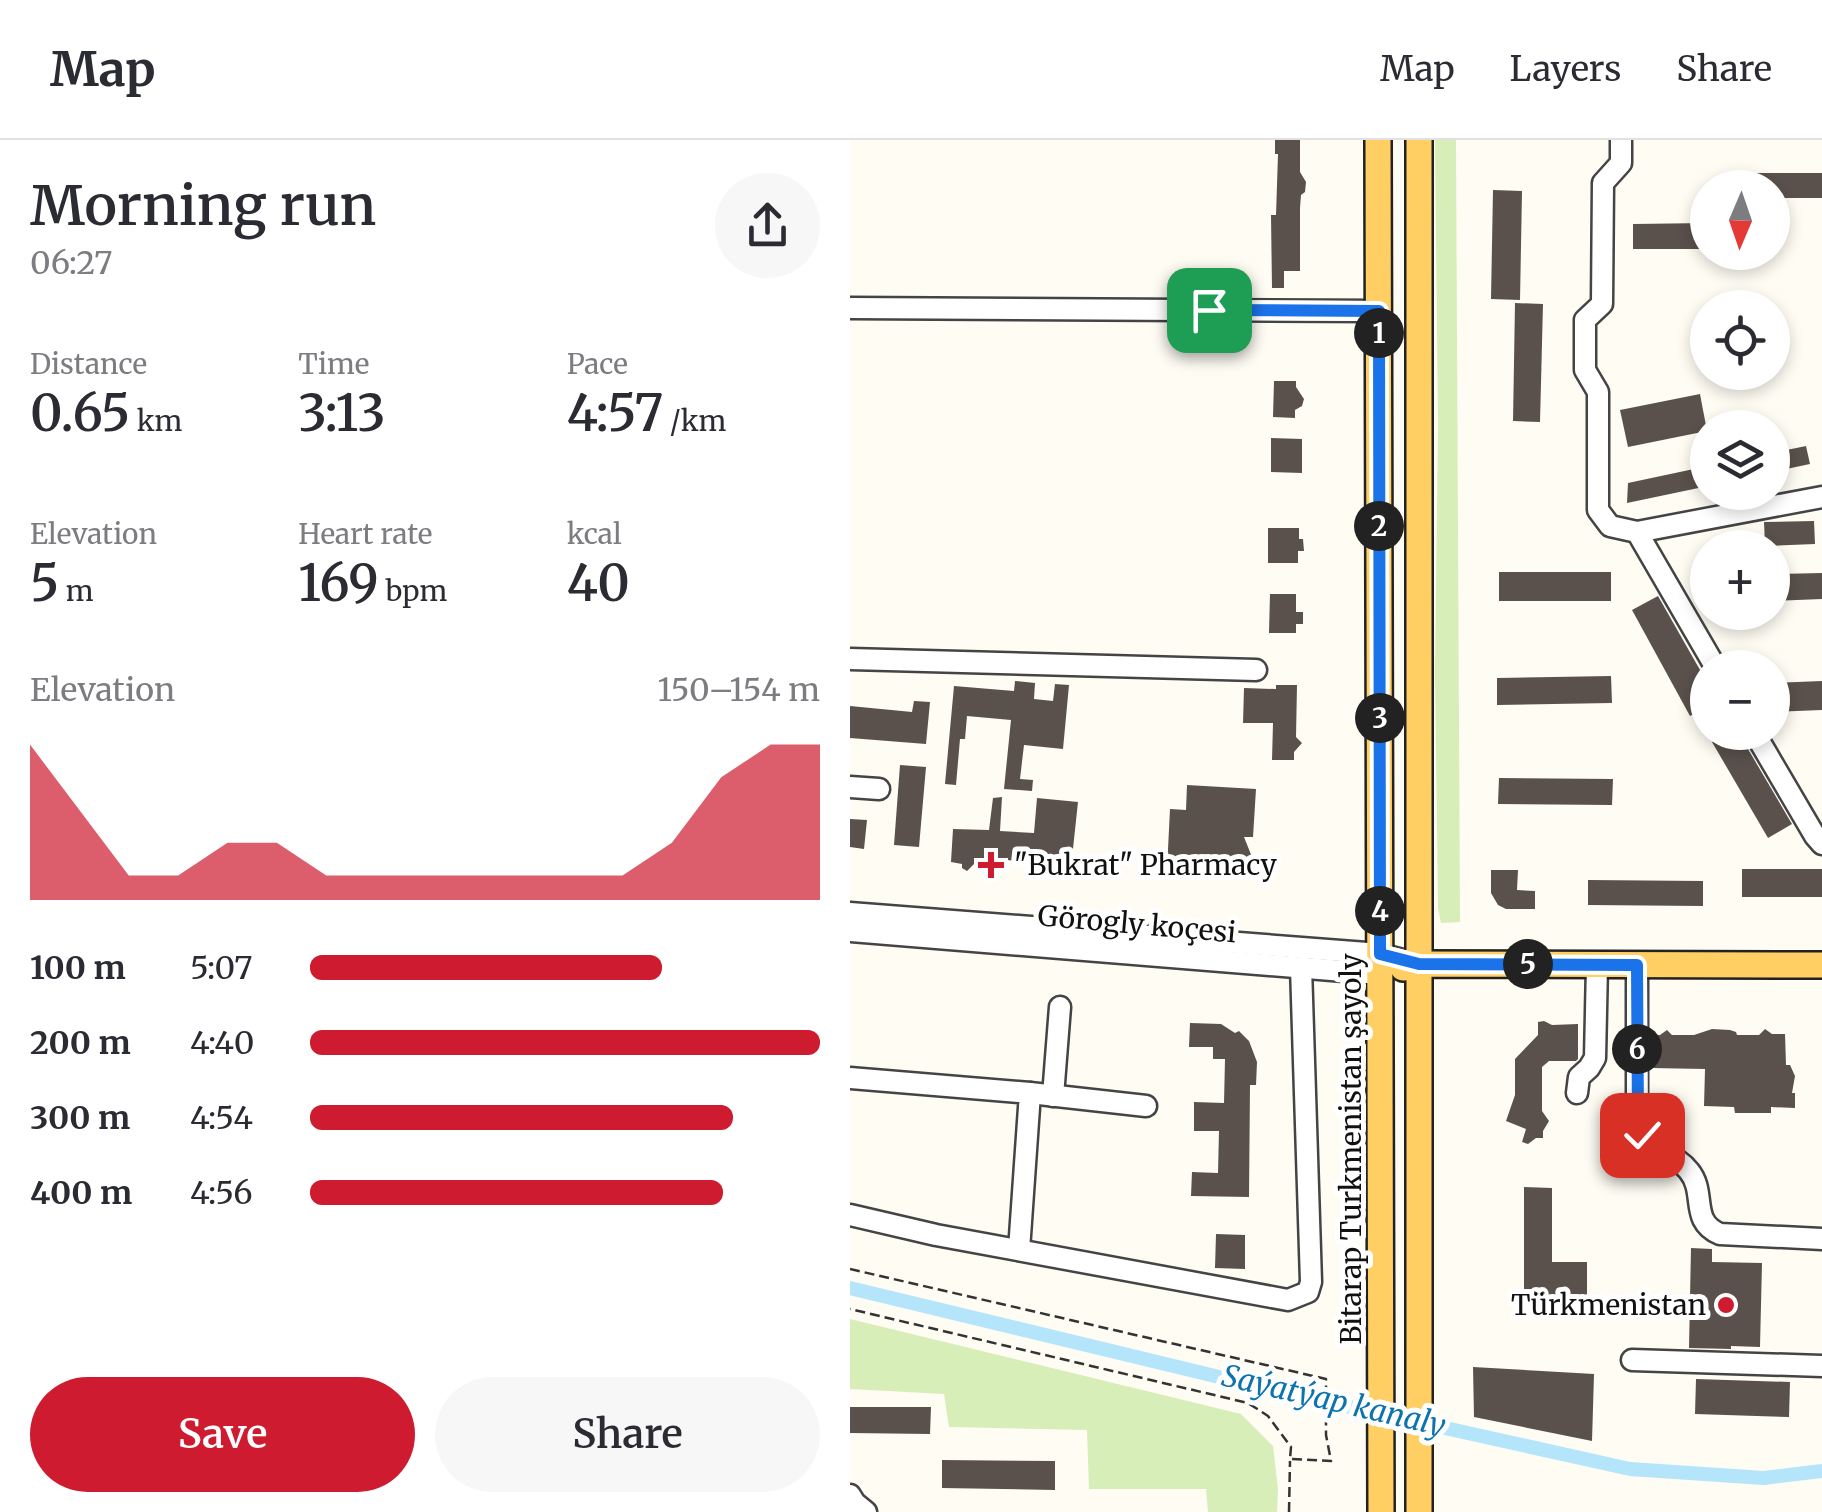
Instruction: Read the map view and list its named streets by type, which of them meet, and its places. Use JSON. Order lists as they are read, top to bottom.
{
  "streets": {
    "main road": ["Görogly koçesi", "Bitarap Turkmenistan şayoly"]
  },
  "crossings": [
    ["Görogly koçesi", "Bitarap Turkmenistan şayoly"]
  ],
  "water": ["Saýatýap kanaly"],
  "places": {
    "health": ["\"Bukrat\" Pharmacy"],
    "other": ["Türkmenistan"]
  },
  "north": "bottom",
  "page": {
    "header": "Map",
    "nav": ["Map", "Layers", "Share"],
    "heading": ["Morning run", "06:27"],
    "map_buttons": ["+", "−"],
    "pins": [
      "1",
      "2",
      "3",
      "4",
      "5",
      "6"
    ],
    "stats": [
      ["Distance", "0.65 km"],
      ["Time", "3:13"],
      ["Pace", "4:57 /km"],
      ["Elevation", "5 m"],
      ["Heart rate", "169 bpm"],
      ["kcal", "40"]
    ],
    "chart": ["Elevation", "150–154 m"],
    "list": [
      {
        "name": "100 m",
        "note": "5:07"
      },
      {
        "name": "200 m",
        "note": "4:40"
      },
      {
        "name": "300 m",
        "note": "4:54"
      },
      {
        "name": "400 m",
        "note": "4:56"
      }
    ],
    "buttons": ["Save", "Share"]
  }
}
